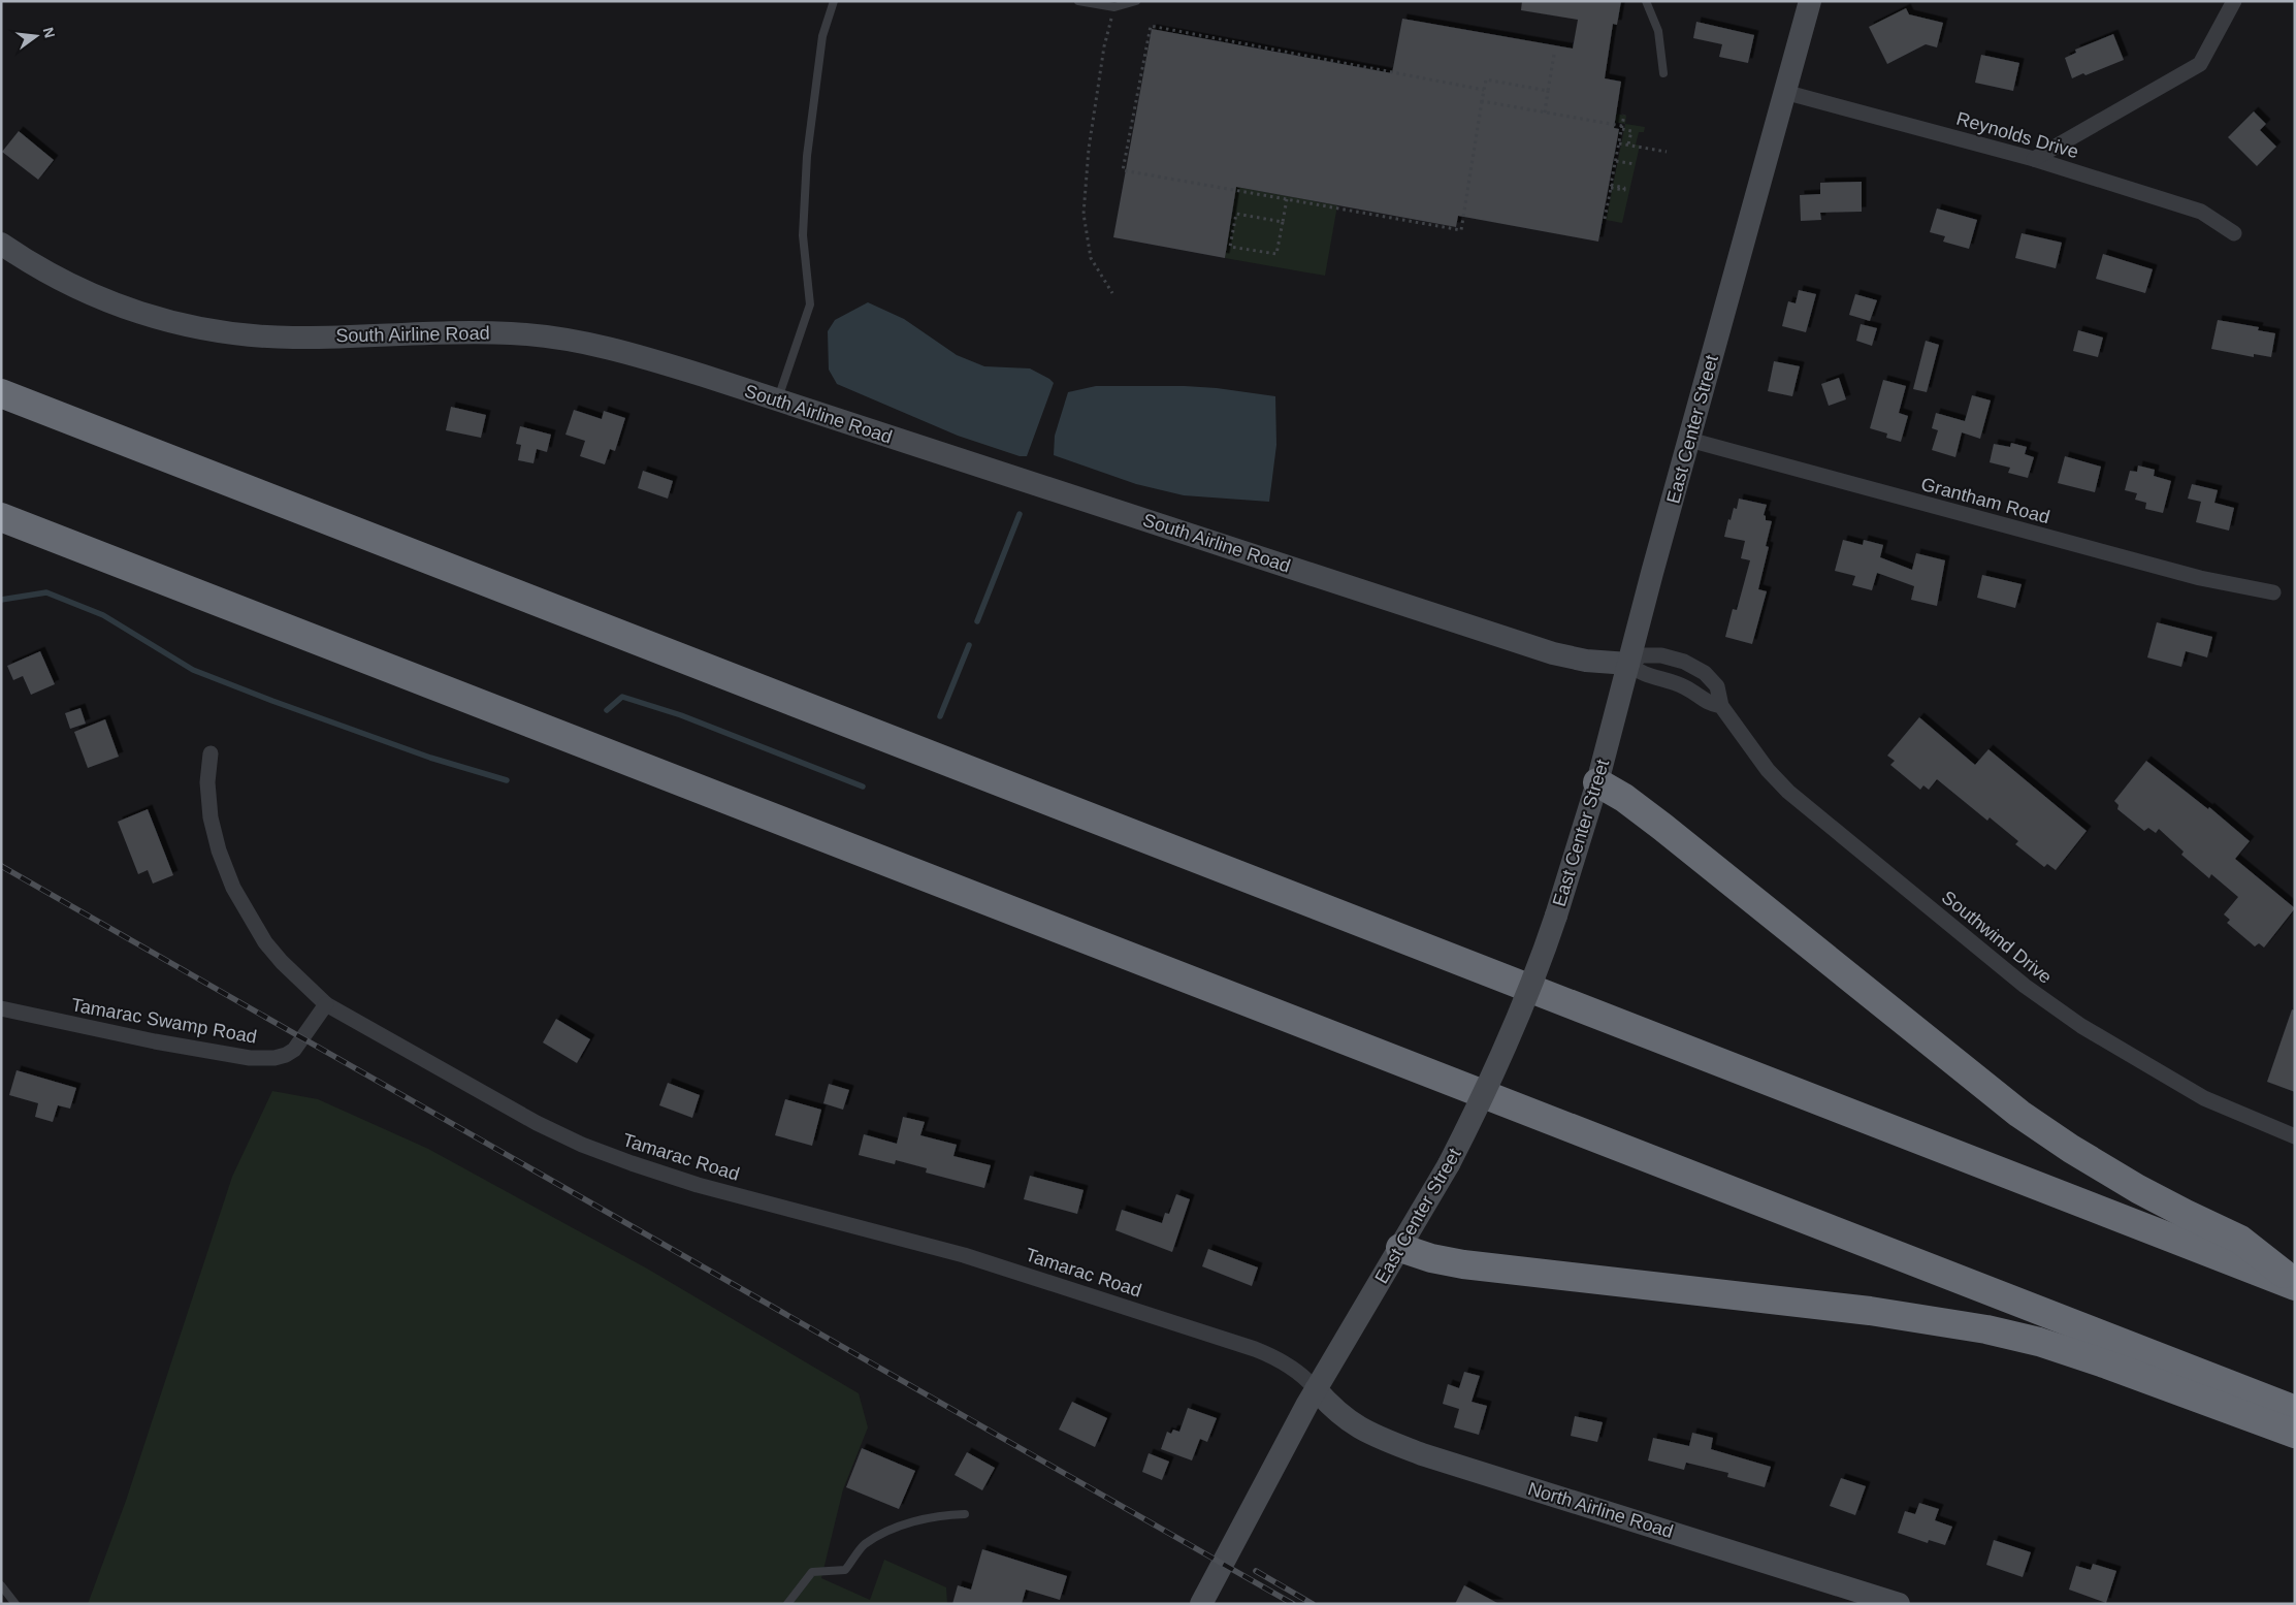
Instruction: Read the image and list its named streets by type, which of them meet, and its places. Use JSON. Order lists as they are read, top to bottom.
{
  "streets": {
    "main road": ["South Airline Road", "East Center Street", "North Airline Road"],
    "street": [
      "Reynolds Drive",
      "Grantham Road",
      "Southwind Drive",
      "Tamarac Swamp Road",
      "Tamarac Road"
    ]
  },
  "crossings": [
    ["Reynolds Drive", "East Center Street"],
    ["South Airline Road", "East Center Street"],
    ["South Airline Road", "Southwind Drive"],
    ["East Center Street", "Grantham Road"],
    ["East Center Street", "Southwind Drive"],
    ["East Center Street", "Tamarac Road"],
    ["East Center Street", "North Airline Road"],
    ["Tamarac Swamp Road", "Tamarac Road"],
    ["Tamarac Road", "North Airline Road"]
  ],
  "north": "right"
}
